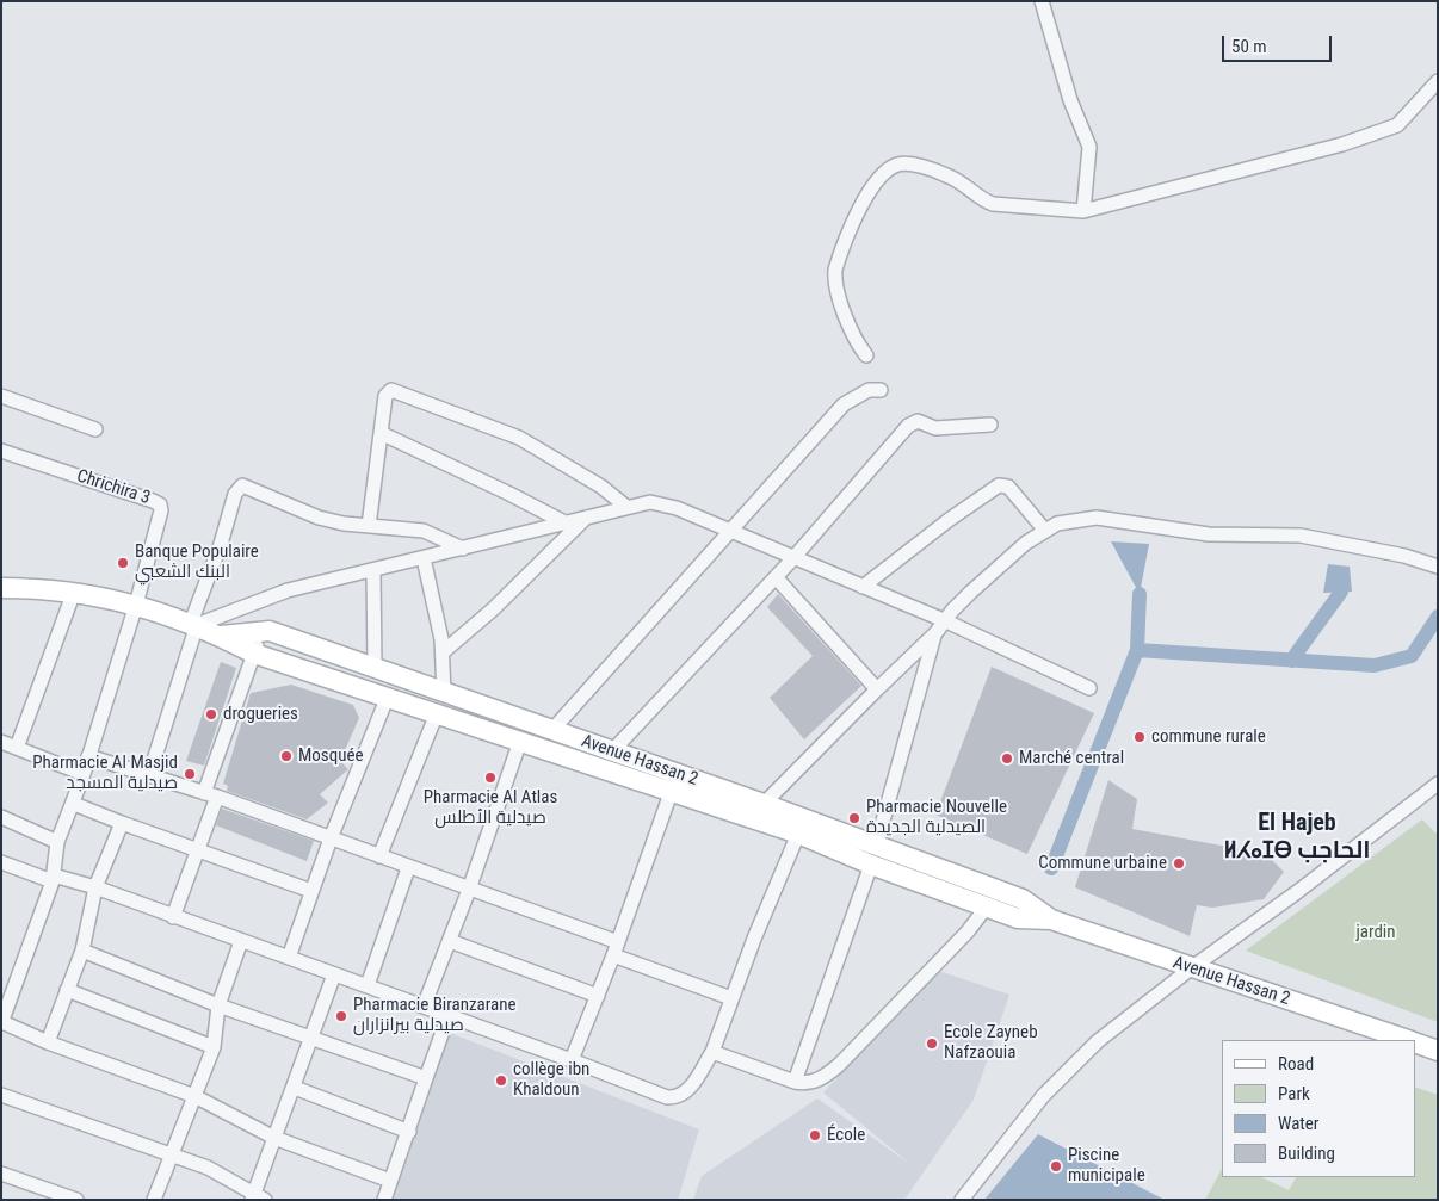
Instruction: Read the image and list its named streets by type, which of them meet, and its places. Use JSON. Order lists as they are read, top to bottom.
{
  "streets": {
    "main road": ["Avenue Hassan 2"],
    "street": ["Chrichira 3"]
  },
  "crossings": [
    ["Chrichira 3", "Avenue Hassan 2"]
  ],
  "districts": ["El Hajeb ⵍⵃⴰⵊⴱ الحاجب"],
  "parks": ["jardin"],
  "places": [
    "Banque Populaire البنك الشعبي",
    "drogueries",
    "commune rurale",
    "Mosquée",
    "Marché central",
    "Pharmacie Al Masjid صيدلية المسجد",
    "Pharmacie Al Atlas صيدلية الأطلس",
    "Pharmacie Nouvelle الصيدلية الجديدة",
    "Commune urbaine",
    "Pharmacie Biranzarane صيدلية بيرانزاران",
    "Ecole Zayneb Nafzaouia",
    "collège ibn Khaldoun",
    "École",
    "Piscine municipale"
  ],
  "legend": [
    "Road",
    "Park",
    "Water",
    "Building"
  ],
  "scale_bar": "50 m"
}
